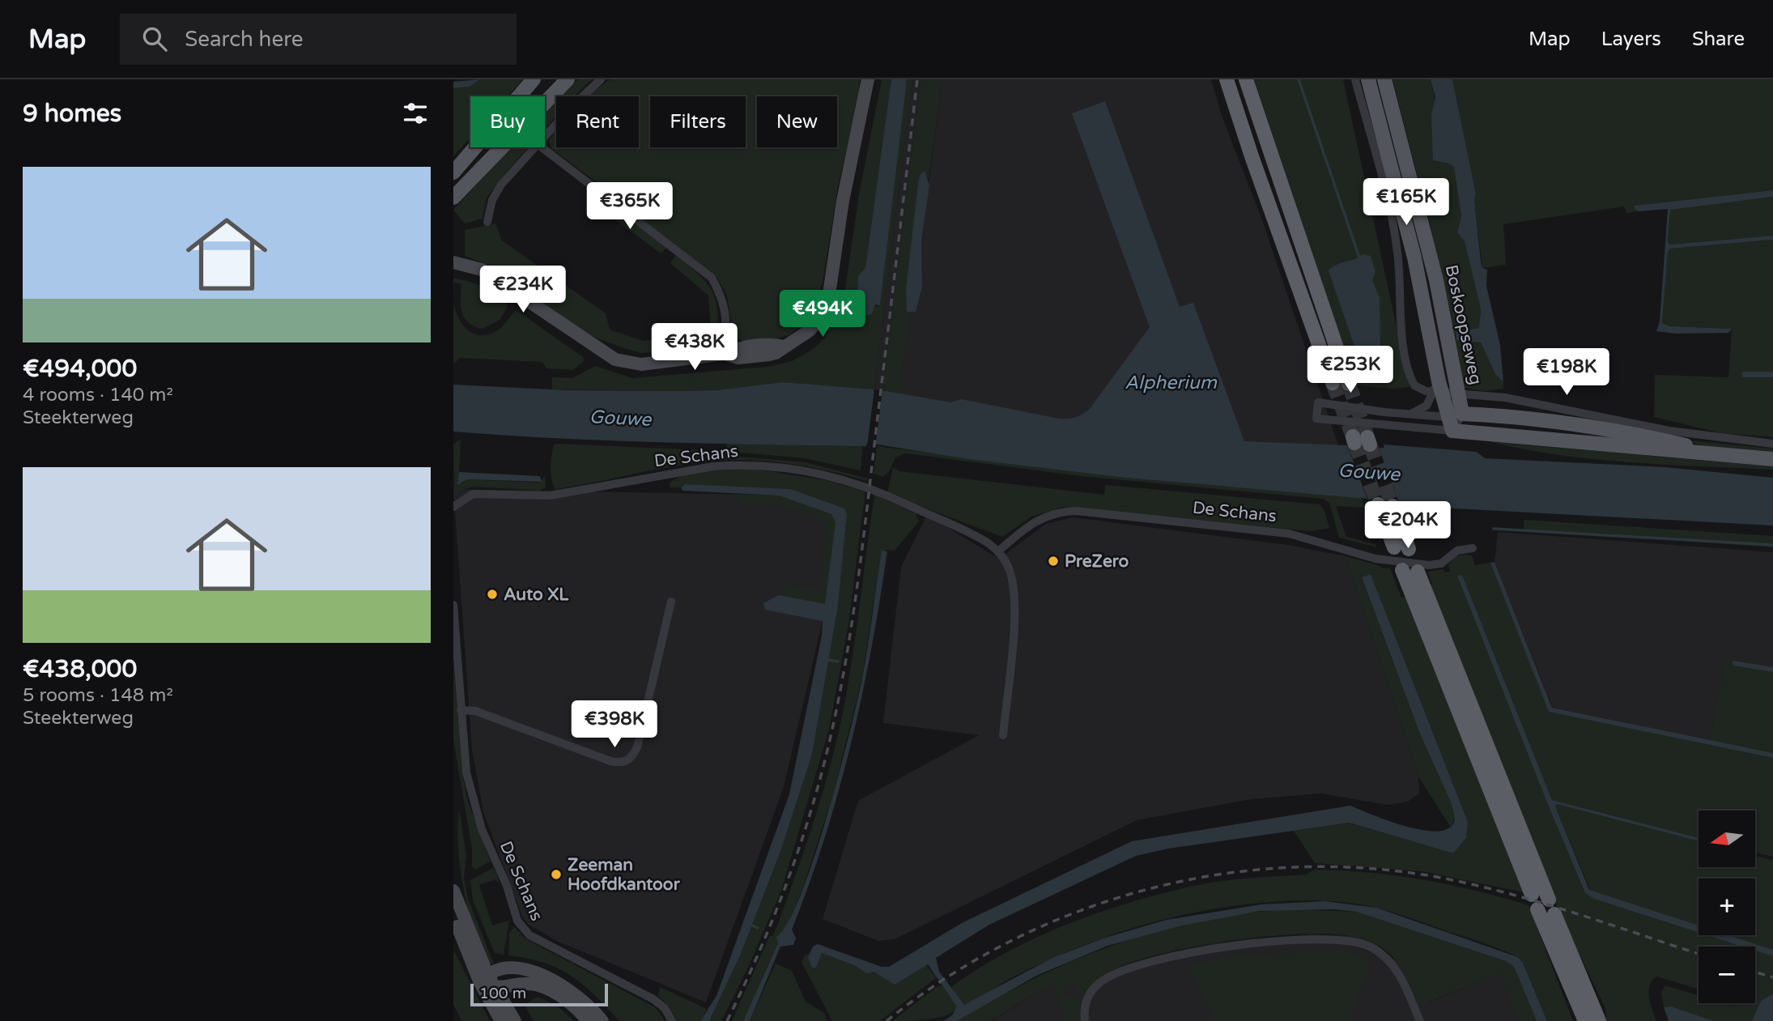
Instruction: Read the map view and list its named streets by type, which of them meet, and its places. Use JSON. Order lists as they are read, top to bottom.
{
  "streets": {
    "main road": ["Boskoopseweg"],
    "street": ["De Schans"]
  },
  "water": ["Alpherium", "Gouwe"],
  "places": ["PreZero", "Auto XL", "Zeeman Hoofdkantoor"],
  "scale_bar": "100 m",
  "north": "left",
  "page": {
    "header": "Map",
    "search": "Search here",
    "nav": ["Map", "Layers", "Share"],
    "heading": "9 homes",
    "chip": [
      "Buy",
      "Rent",
      "Filters",
      "New"
    ],
    "list": [
      {
        "name": "€494,000",
        "note": "4 rooms · 140 m² · Steekterweg"
      },
      {
        "name": "€438,000",
        "note": "5 rooms · 148 m² · Steekterweg"
      }
    ],
    "price": [
      "€165K",
      "€365K",
      "€234K",
      "€494K",
      "€438K",
      "€253K",
      "€198K",
      "€204K",
      "€398K"
    ],
    "map_buttons": ["+", "−"],
    "scale": "100 m"
  }
}
